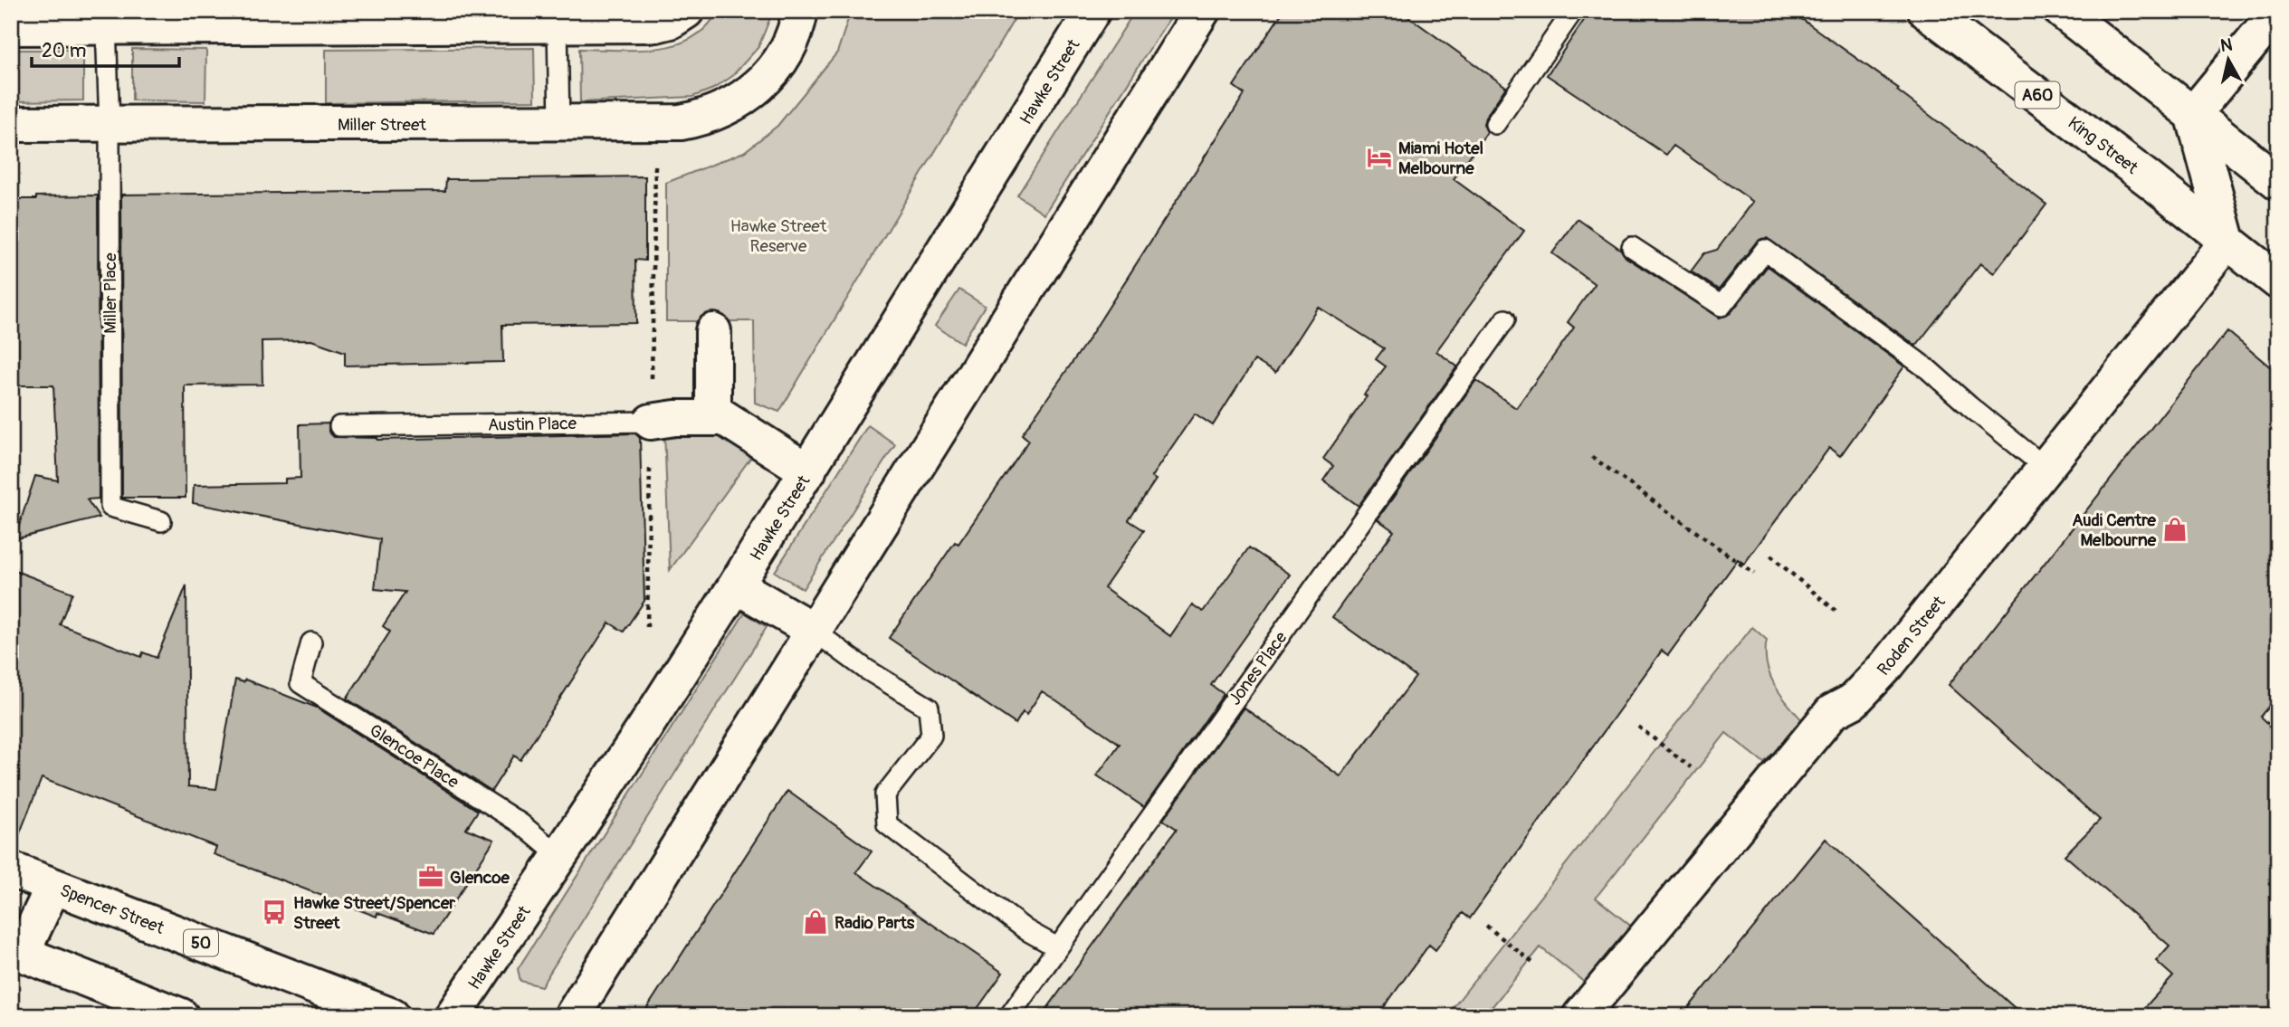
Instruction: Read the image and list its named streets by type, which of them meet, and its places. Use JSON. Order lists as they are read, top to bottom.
{
  "streets": {
    "main road": [
      "Hawke Street",
      "A60",
      "Miller Street",
      "King Street",
      "Austin Place",
      "Roden Street",
      "Spencer Street",
      "50"
    ],
    "lane": ["Miller Place", "Jones Place", "Glencoe Place"]
  },
  "crossings": [
    ["Hawke Street", "Glencoe Place"],
    ["Miller Street", "Miller Place"],
    ["King Street", "Roden Street"]
  ],
  "parks": ["Hawke Street Reserve"],
  "places": {
    "hotel": ["Miami Hotel Melbourne"],
    "shop": ["Audi Centre Melbourne", "Radio Parts"],
    "office": ["Glencoe"],
    "bus stop": ["Hawke Street/Spencer Street"]
  },
  "scale_bar": "20 m",
  "north": "top"
}
